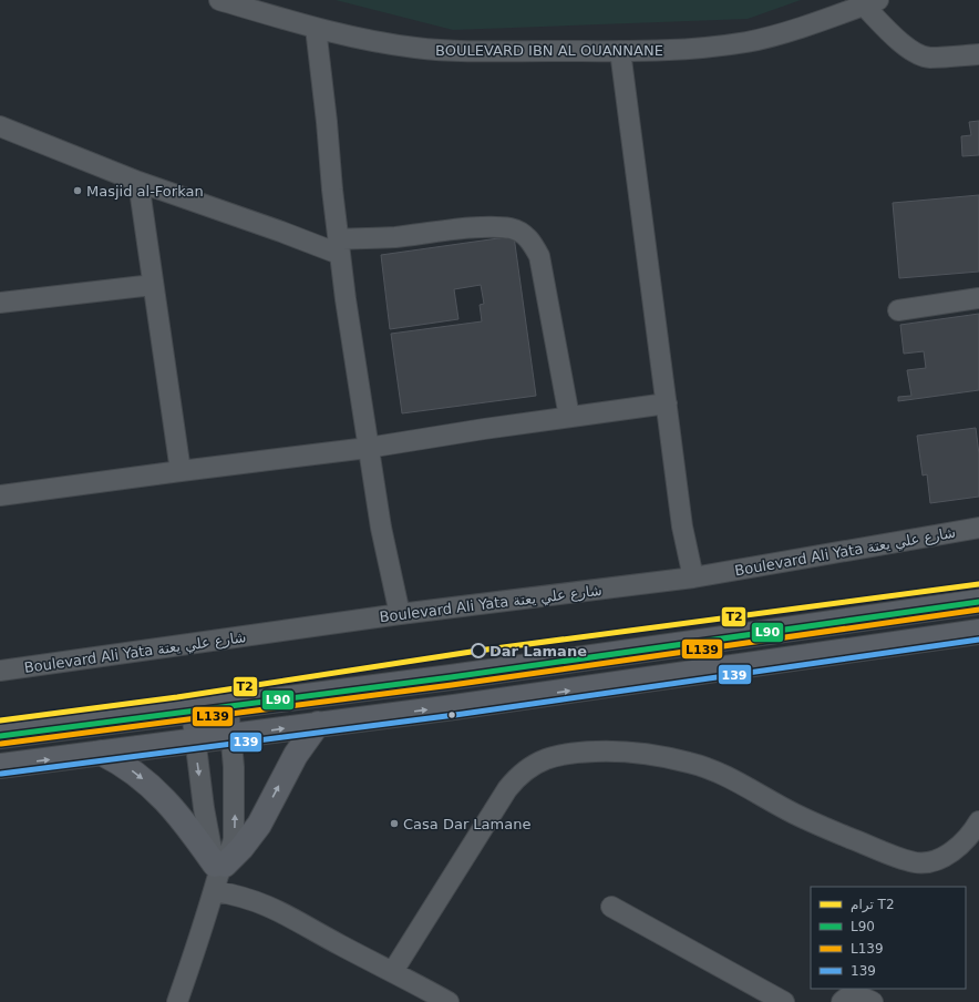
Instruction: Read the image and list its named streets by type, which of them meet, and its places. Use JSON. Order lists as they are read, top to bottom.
{
  "streets": {
    "street": ["BOULEVARD IBN AL OUANNANE", "Boulevard Ali Yata شارع علي يعتة"]
  },
  "places": ["Masjid al-Forkan", "Dar Lamane", "Casa Dar Lamane"],
  "lines": [
    "tram line T2",
    "transit line L90",
    "transit line L139",
    "transit line 139"
  ],
  "legend": [
    "ترام T2",
    "L90",
    "L139",
    "139"
  ]
}
